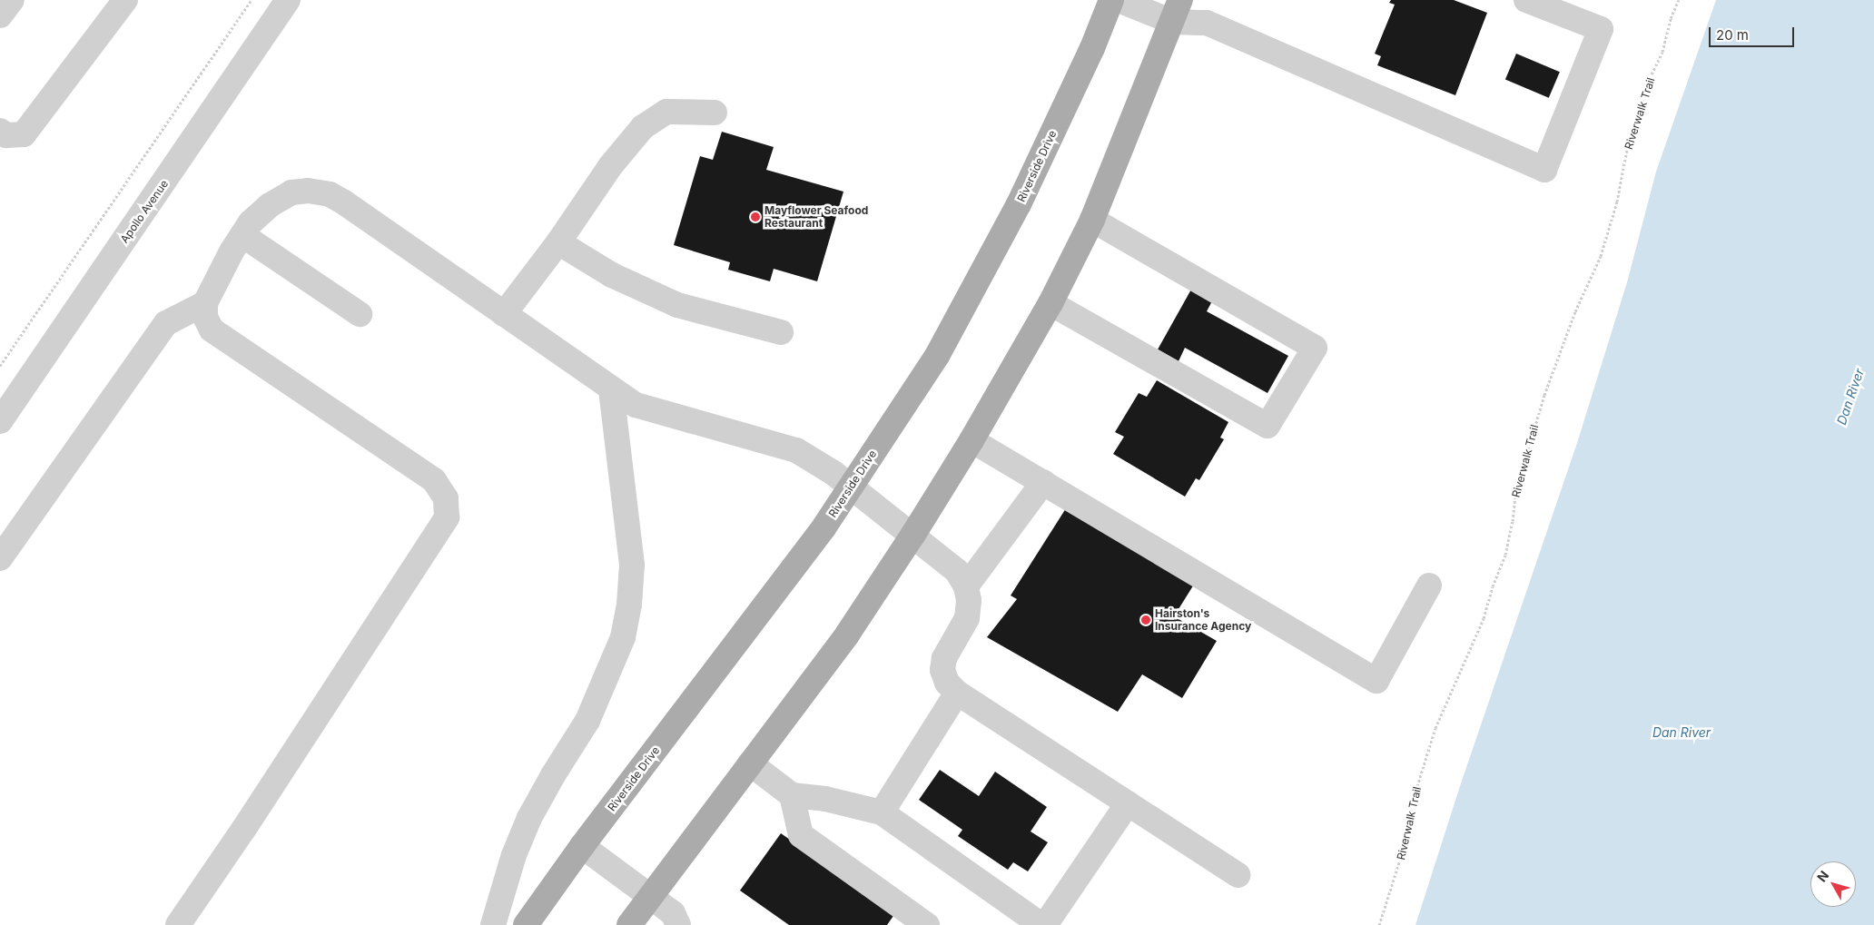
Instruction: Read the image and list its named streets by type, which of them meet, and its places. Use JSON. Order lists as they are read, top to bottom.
{
  "streets": {
    "main road": ["Riverside Drive"],
    "street": ["Apollo Avenue"],
    "path": ["Riverwalk Trail"]
  },
  "water": ["Dan River"],
  "places": ["Mayflower Seafood Restaurant", "Hairston's Insurance Agency"],
  "scale_bar": "20 m",
  "north": "top left"
}
